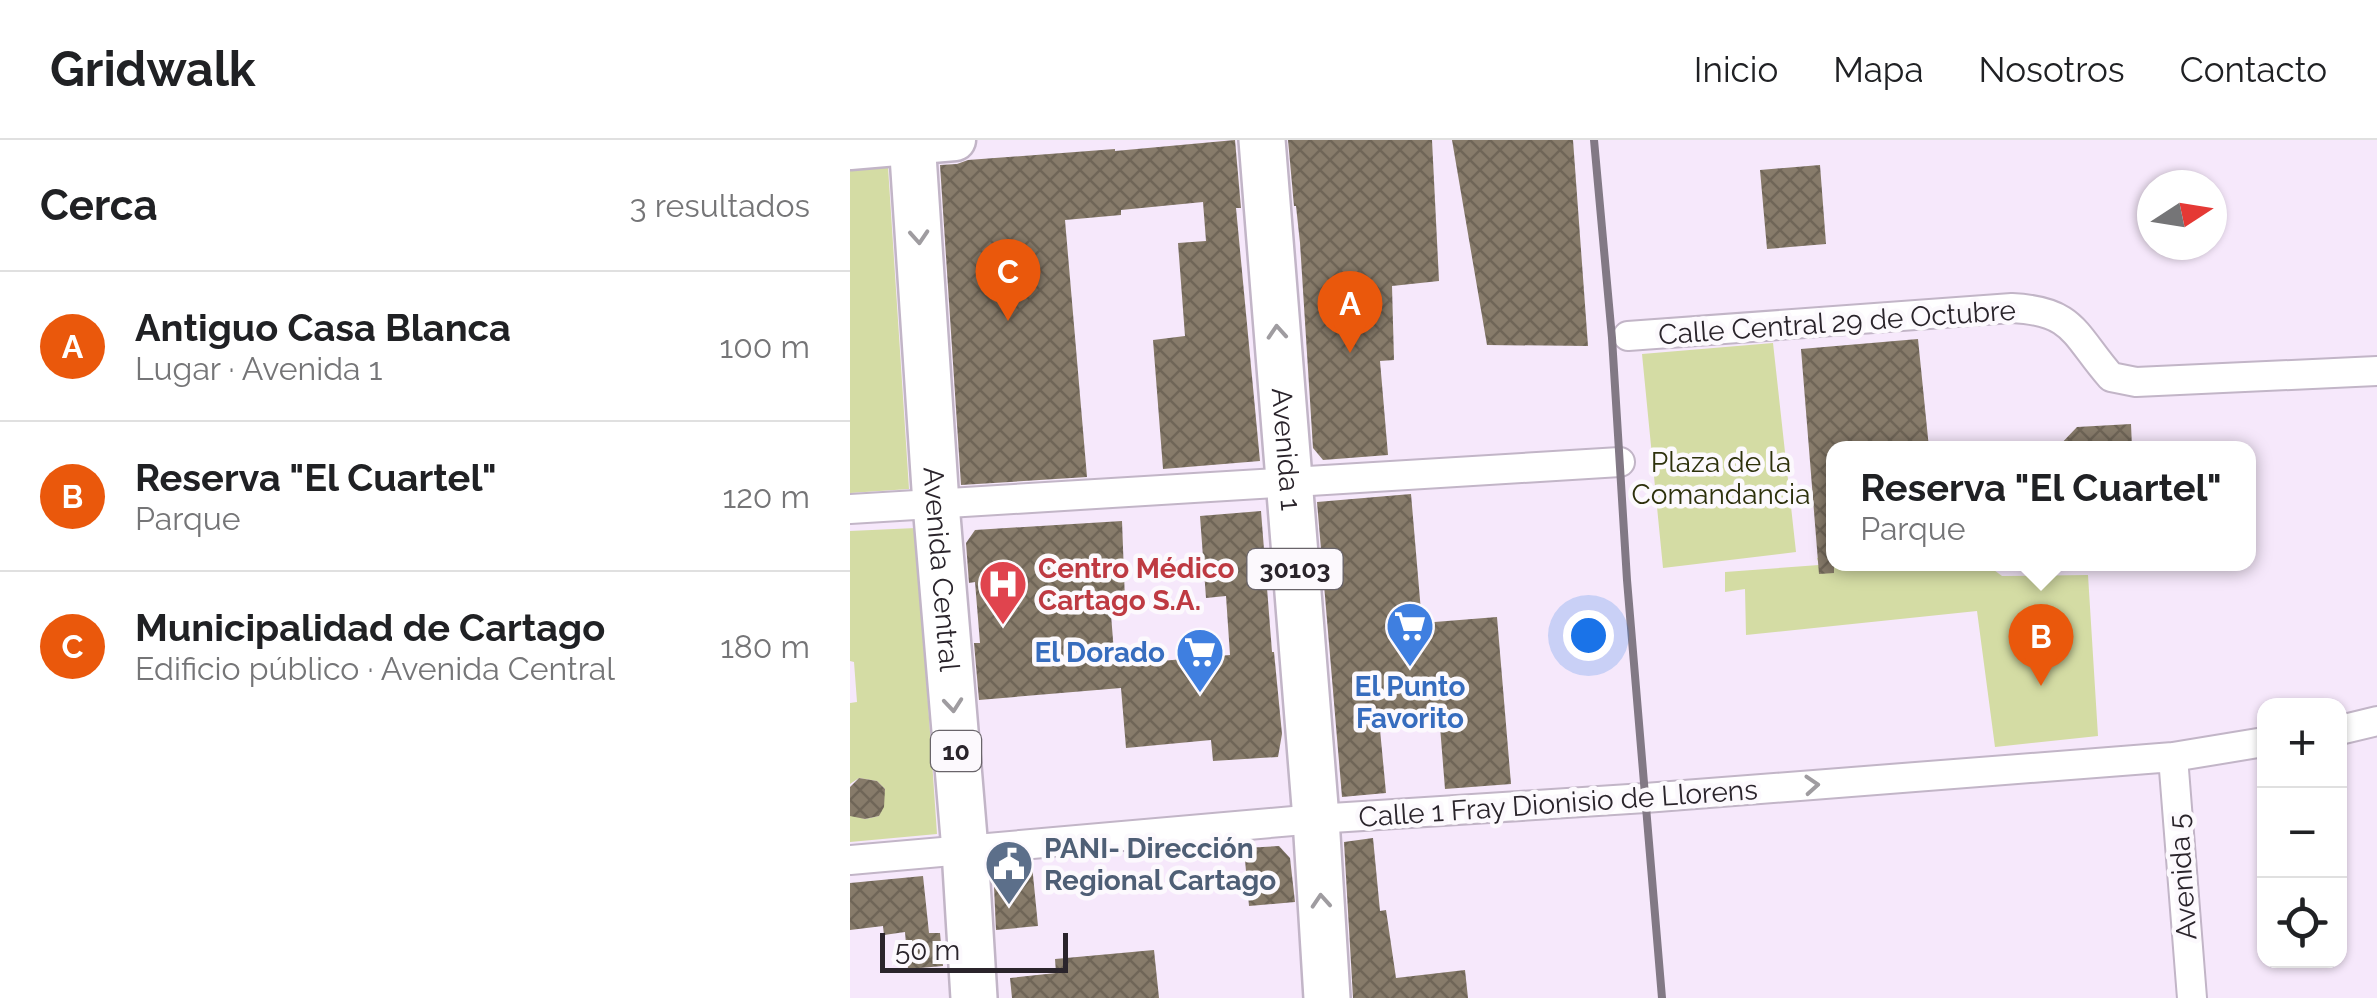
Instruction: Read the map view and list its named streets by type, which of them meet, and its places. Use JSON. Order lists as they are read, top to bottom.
{
  "streets": {
    "main road": [
      "Avenida 1",
      "Avenida Central",
      "30103",
      "10"
    ],
    "street": ["Calle Central 29 de Octubre", "Calle 1 Fray Dionisio de Llorens", "Avenida 5"]
  },
  "crossings": [
    ["Avenida 1", "Calle 1 Fray Dionisio de Llorens"],
    ["Avenida Central", "Calle 1 Fray Dionisio de Llorens"],
    ["Calle 1 Fray Dionisio de Llorens", "Avenida 5"]
  ],
  "one_way": ["Avenida 1", "Avenida Central", "Calle 1 Fray Dionisio de Llorens"],
  "parks": ["Plaza de la Comandancia"],
  "places": {
    "hospital": ["Centro Médico Cartago S.A."],
    "supermarket": ["El Punto Favorito", "El Dorado"],
    "public building": ["PANI- Dirección Regional Cartago"]
  },
  "scale_bar": "50 m",
  "north": "right",
  "page": {
    "header": "Gridwalk",
    "nav": [
      "Inicio",
      "Mapa",
      "Nosotros",
      "Contacto"
    ],
    "heading": ["Cerca", "3 resultados"],
    "pins": ["C", "A", "B"],
    "list": [
      {
        "mark": "A",
        "name": "Antiguo Casa Blanca",
        "note": "Lugar · Avenida 1",
        "value": "100 m"
      },
      {
        "mark": "B",
        "name": "Reserva \"El Cuartel\"",
        "note": "Parque",
        "value": "120 m"
      },
      {
        "mark": "C",
        "name": "Municipalidad de Cartago",
        "note": "Edificio público · Avenida Central",
        "value": "180 m"
      }
    ],
    "popup": ["Reserva \"El Cuartel\"", "Parque"],
    "map_buttons": ["+", "−"],
    "scale": "50 m"
  }
}
